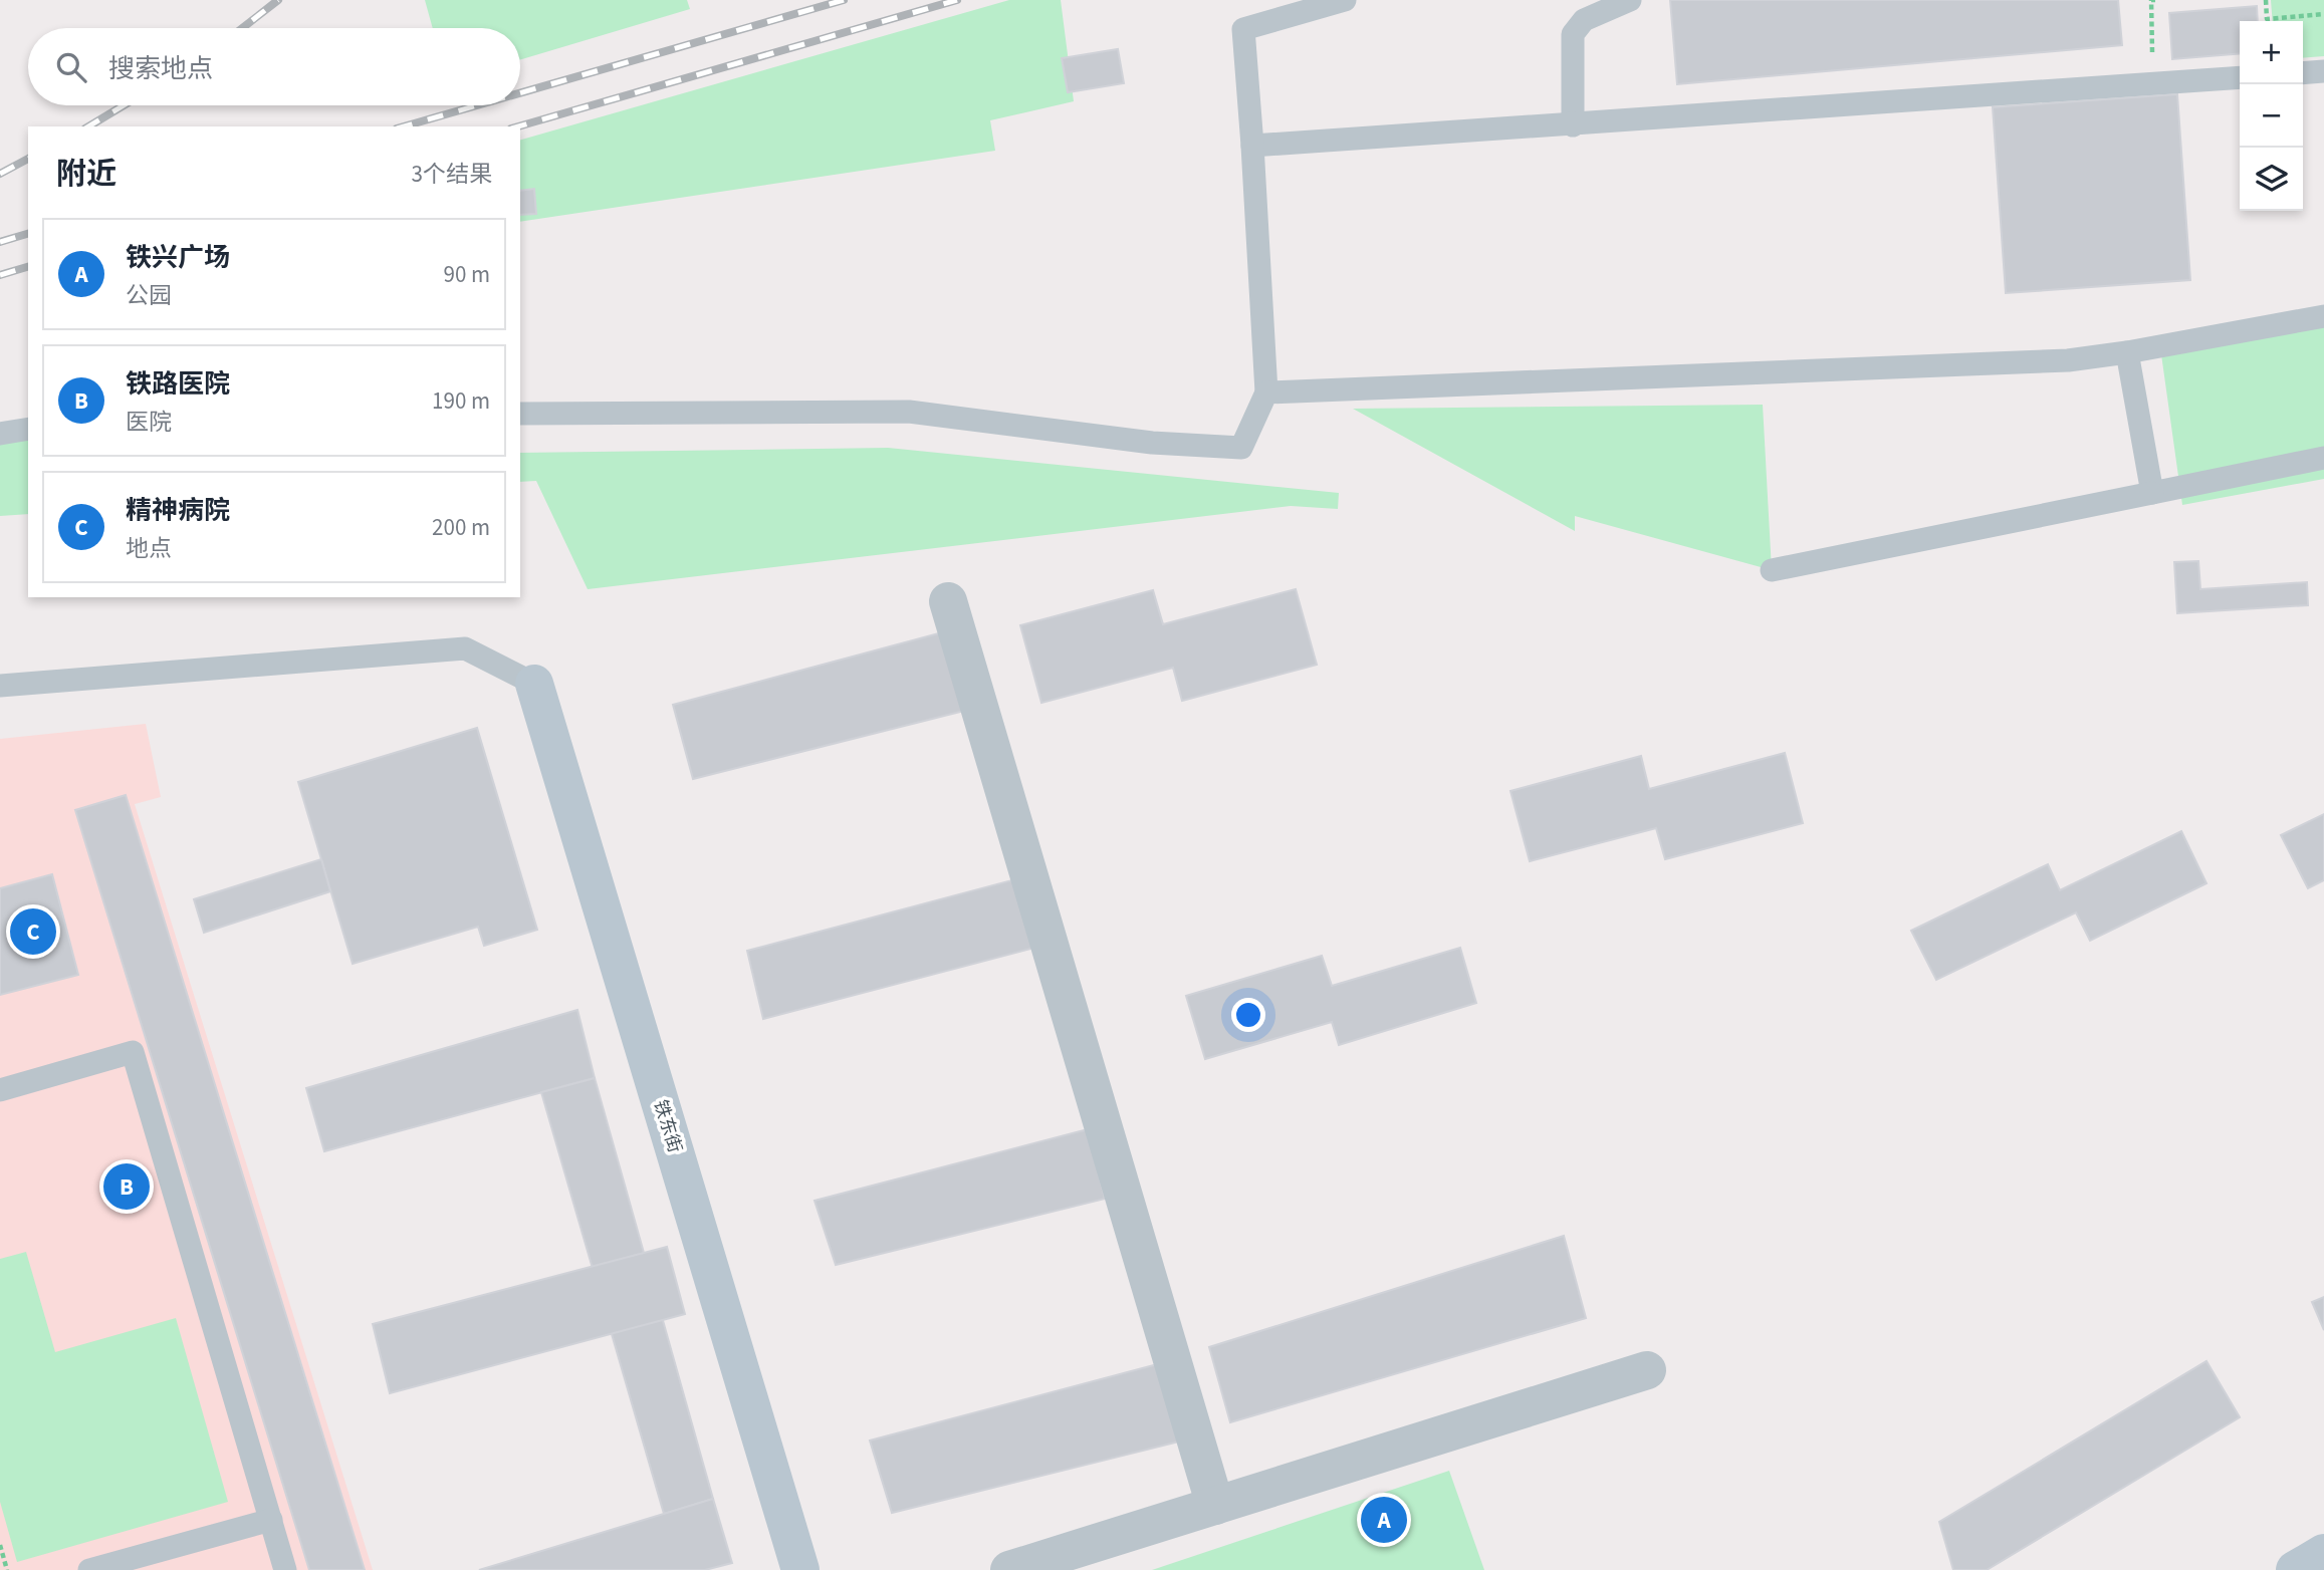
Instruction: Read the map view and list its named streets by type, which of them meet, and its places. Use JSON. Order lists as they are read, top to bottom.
{
  "streets": {
    "street": ["铁东街"]
  },
  "page": {
    "map_buttons": ["+", "−"],
    "search": "搜索地点",
    "heading": ["附近", "3个结果"],
    "list": [
      {
        "mark": "A",
        "name": "铁兴广场",
        "note": "公园",
        "value": "90 m"
      },
      {
        "mark": "B",
        "name": "铁路医院",
        "note": "医院",
        "value": "190 m"
      },
      {
        "mark": "C",
        "name": "精神病院",
        "note": "地点",
        "value": "200 m"
      }
    ],
    "pins": ["C", "B", "A"]
  }
}
